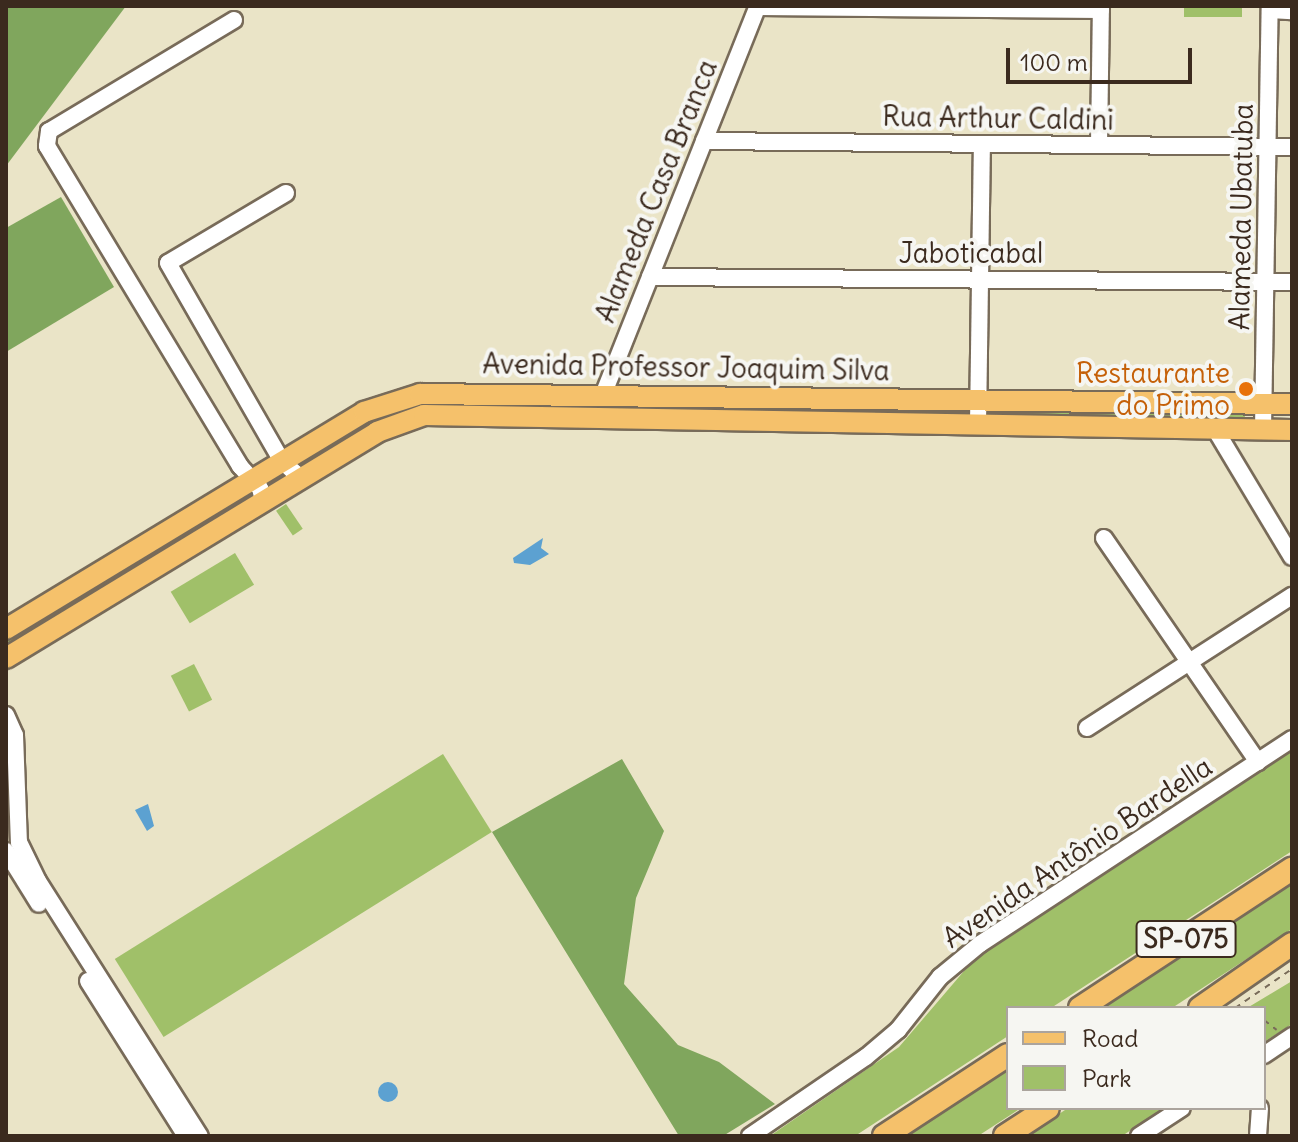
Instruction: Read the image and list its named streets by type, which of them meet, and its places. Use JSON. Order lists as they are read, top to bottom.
{
  "streets": {
    "highway": ["SP-075"],
    "main road": ["Avenida Professor Joaquim Silva"],
    "street": [
      "Rua Arthur Caldini",
      "Alameda Casa Branca",
      "Alameda Ubatuba",
      "Jaboticabal",
      "Avenida Antônio Bardella"
    ]
  },
  "crossings": [
    ["Rua Arthur Caldini", "Alameda Casa Branca"],
    ["Rua Arthur Caldini", "Alameda Ubatuba"],
    ["Alameda Casa Branca", "Jaboticabal"],
    ["Alameda Casa Branca", "Avenida Professor Joaquim Silva"],
    ["Alameda Ubatuba", "Jaboticabal"],
    ["Alameda Ubatuba", "Avenida Professor Joaquim Silva"]
  ],
  "places": ["Restaurante do Primo"],
  "legend": ["Road", "Park"],
  "scale_bar": "100 m"
}
